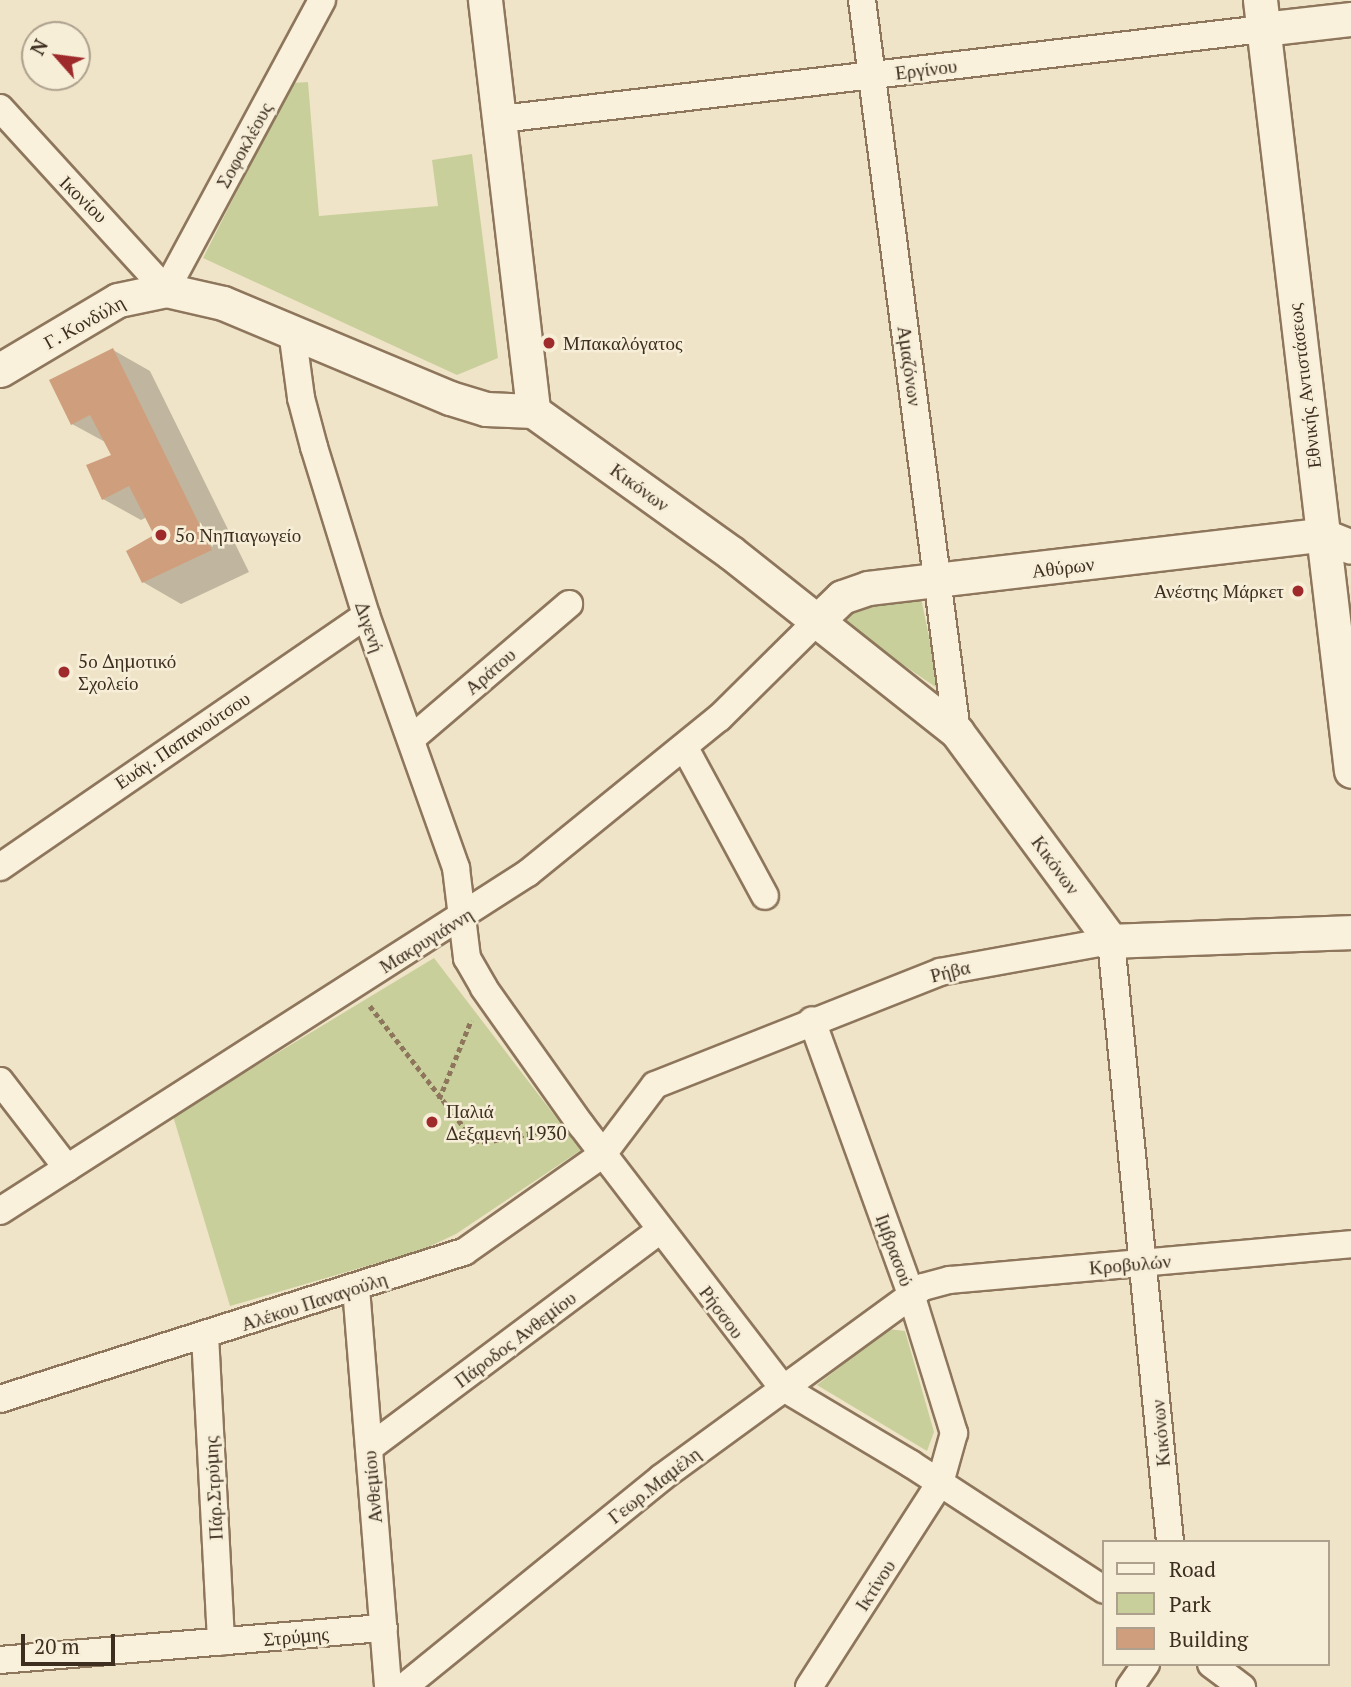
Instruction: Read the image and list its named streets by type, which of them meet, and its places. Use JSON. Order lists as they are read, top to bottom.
{
  "streets": {
    "street": [
      "Εργίνου",
      "Σοφοκλέους",
      "Ικονίου",
      "Γ. Κονδύλη",
      "Αμαζόνων",
      "Εθνικής Αντιστάσεως",
      "Κικόνων",
      "Αθύρων",
      "Διγενή",
      "Αράτου",
      "Ευάγ. Παπανούτσου",
      "Μακρυγιάννη",
      "Ρήβα",
      "Ιμβρασού",
      "Κροβυλών",
      "Αλέκου Παναγούλη",
      "Ρήσσου",
      "Πάροδος Ανθεμίου",
      "Γεωρ.Μαμέλη",
      "Ανθεμίου",
      "Πάρ.Στρύμης",
      "Ικτίνου",
      "Στρύμης"
    ]
  },
  "crossings": [
    ["Εργίνου", "Αμαζόνων"],
    ["Εργίνου", "Εθνικής Αντιστάσεως"],
    ["Σοφοκλέους", "Ικονίου"],
    ["Σοφοκλέους", "Γ. Κονδύλη"],
    ["Ικονίου", "Γ. Κονδύλη"],
    ["Γ. Κονδύλη", "Διγενή"],
    ["Αμαζόνων", "Κικόνων"],
    ["Αμαζόνων", "Αθύρων"],
    ["Εθνικής Αντιστάσεως", "Αθύρων"],
    ["Κικόνων", "Αθύρων"],
    ["Κικόνων", "Μακρυγιάννη"],
    ["Κικόνων", "Ρήβα"],
    ["Κικόνων", "Κροβυλών"],
    ["Αθύρων", "Μακρυγιάννη"],
    ["Διγενή", "Αράτου"],
    ["Διγενή", "Ευάγ. Παπανούτσου"],
    ["Διγενή", "Μακρυγιάννη"],
    ["Διγενή", "Ρήσσου"],
    ["Μακρυγιάννη", "Ρήσσου"],
    ["Ρήβα", "Ιμβρασού"],
    ["Ρήβα", "Αλέκου Παναγούλη"],
    ["Ρήβα", "Ρήσσου"],
    ["Ιμβρασού", "Κροβυλών"],
    ["Ιμβρασού", "Ρήσσου"],
    ["Ιμβρασού", "Γεωρ.Μαμέλη"],
    ["Ιμβρασού", "Ικτίνου"],
    ["Κροβυλών", "Γεωρ.Μαμέλη"],
    ["Αλέκου Παναγούλη", "Ρήσσου"],
    ["Αλέκου Παναγούλη", "Ανθεμίου"],
    ["Αλέκου Παναγούλη", "Πάρ.Στρύμης"],
    ["Ρήσσου", "Πάροδος Ανθεμίου"],
    ["Ρήσσου", "Γεωρ.Μαμέλη"],
    ["Ρήσσου", "Ικτίνου"],
    ["Πάροδος Ανθεμίου", "Ανθεμίου"],
    ["Ανθεμίου", "Στρύμης"],
    ["Πάρ.Στρύμης", "Στρύμης"]
  ],
  "places": [
    "Μπακαλόγατος",
    "5ο Νηπιαγωγείο",
    "Ανέστης Μάρκετ",
    "5ο Δημοτικό Σχολείο",
    "Παλιά Δεξαμενή 1930"
  ],
  "legend": ["Road", "Park", "Building"],
  "scale_bar": "20 m",
  "north": "top left"
}
